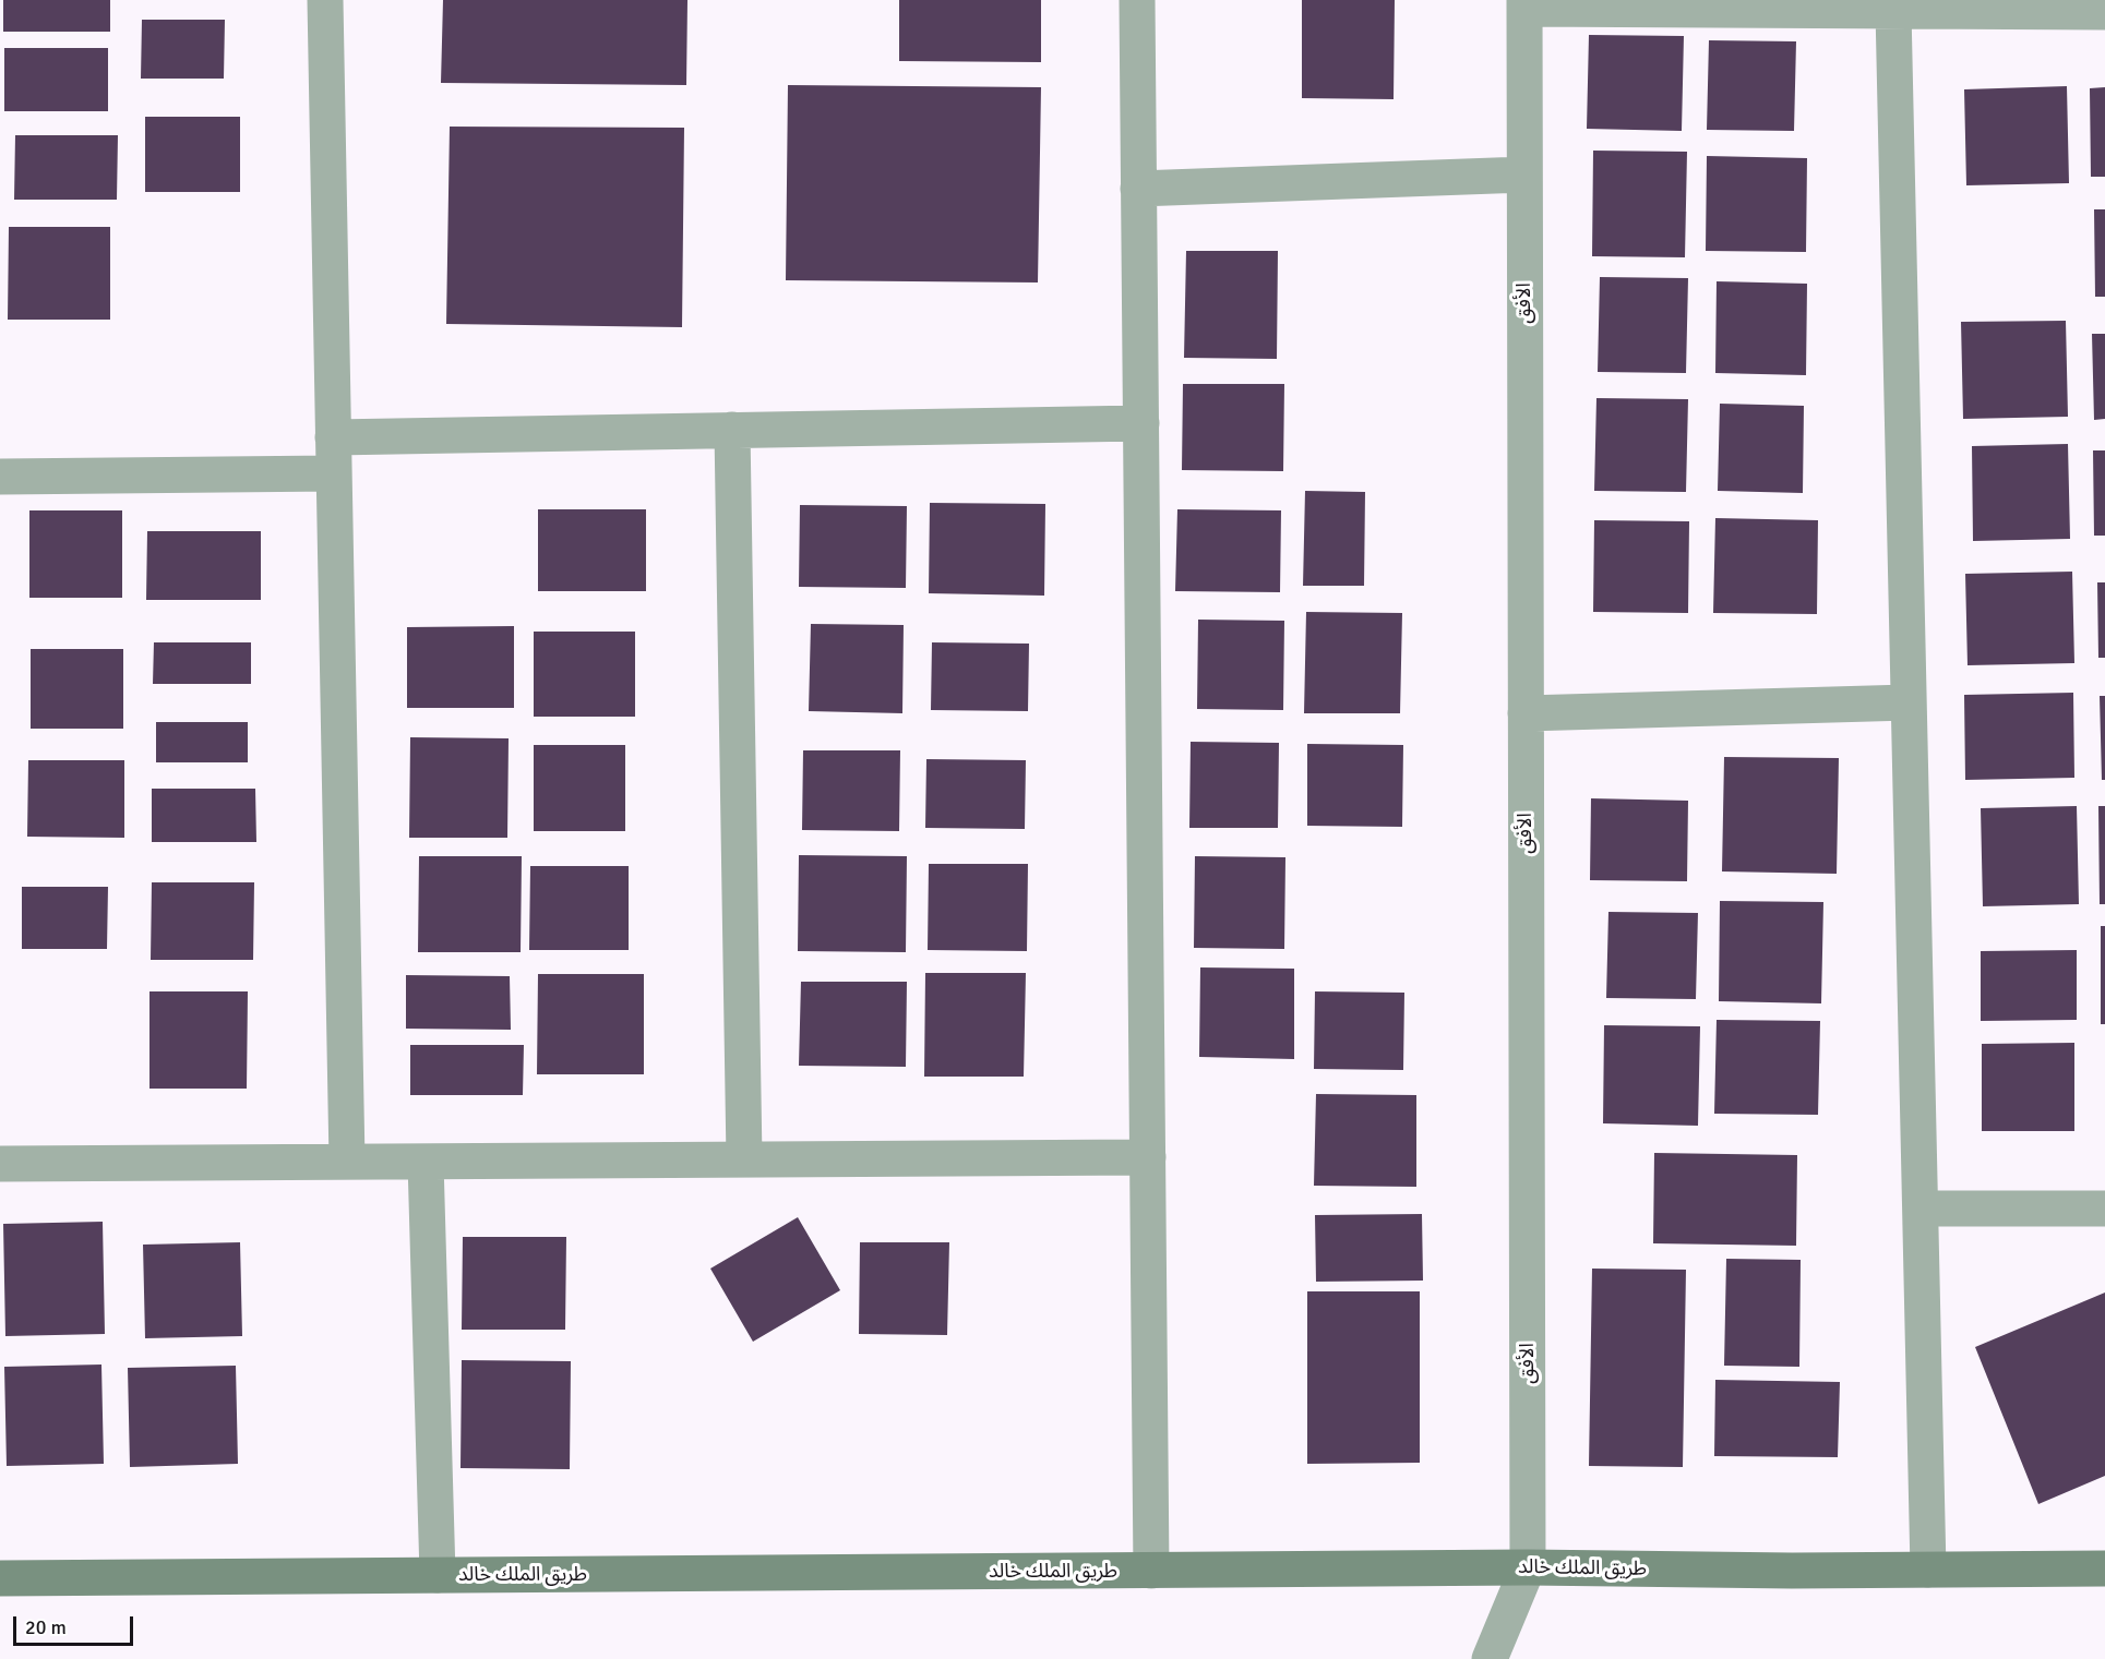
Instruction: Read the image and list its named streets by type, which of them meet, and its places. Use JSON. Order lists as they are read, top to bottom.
{
  "streets": {
    "main road": ["طريق الملك خالد"],
    "street": ["الأفق"]
  },
  "crossings": [
    ["الأفق", "طريق الملك خالد"]
  ],
  "scale_bar": "20 m"
}
